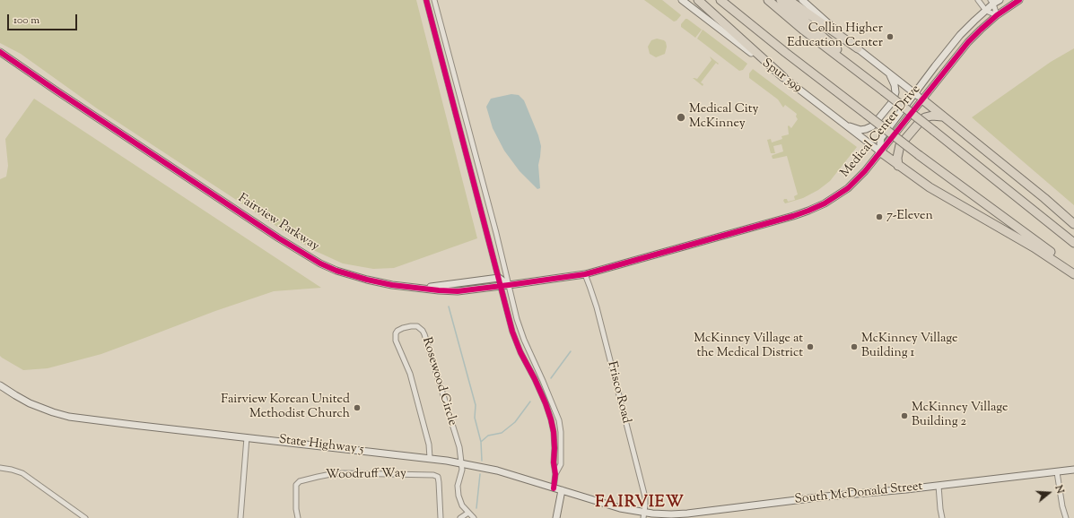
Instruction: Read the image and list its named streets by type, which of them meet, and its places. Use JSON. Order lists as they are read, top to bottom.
{
  "streets": {
    "main road": [
      "Spur 399",
      "Medical Center Drive",
      "Fairview Parkway",
      "State Highway 5",
      "South McDonald Street"
    ],
    "street": ["Rosewood Circle", "Frisco Road", "Woodruff Way"]
  },
  "crossings": [
    ["Spur 399", "Medical Center Drive"],
    ["Medical Center Drive", "Fairview Parkway"],
    ["Medical Center Drive", "Frisco Road"],
    ["Fairview Parkway", "Frisco Road"],
    ["Rosewood Circle", "State Highway 5"],
    ["Frisco Road", "State Highway 5"],
    ["Frisco Road", "South McDonald Street"],
    ["State Highway 5", "South McDonald Street"]
  ],
  "districts": ["FAIRVIEW"],
  "places": [
    "Collin Higher Education Center",
    "Medical City McKinney",
    "7-Eleven",
    "McKinney Village at the Medical District",
    "McKinney Village Building 1",
    "Fairview Korean United Methodist Church",
    "McKinney Village Building 2"
  ],
  "scale_bar": "100 m",
  "north": "right"
}
